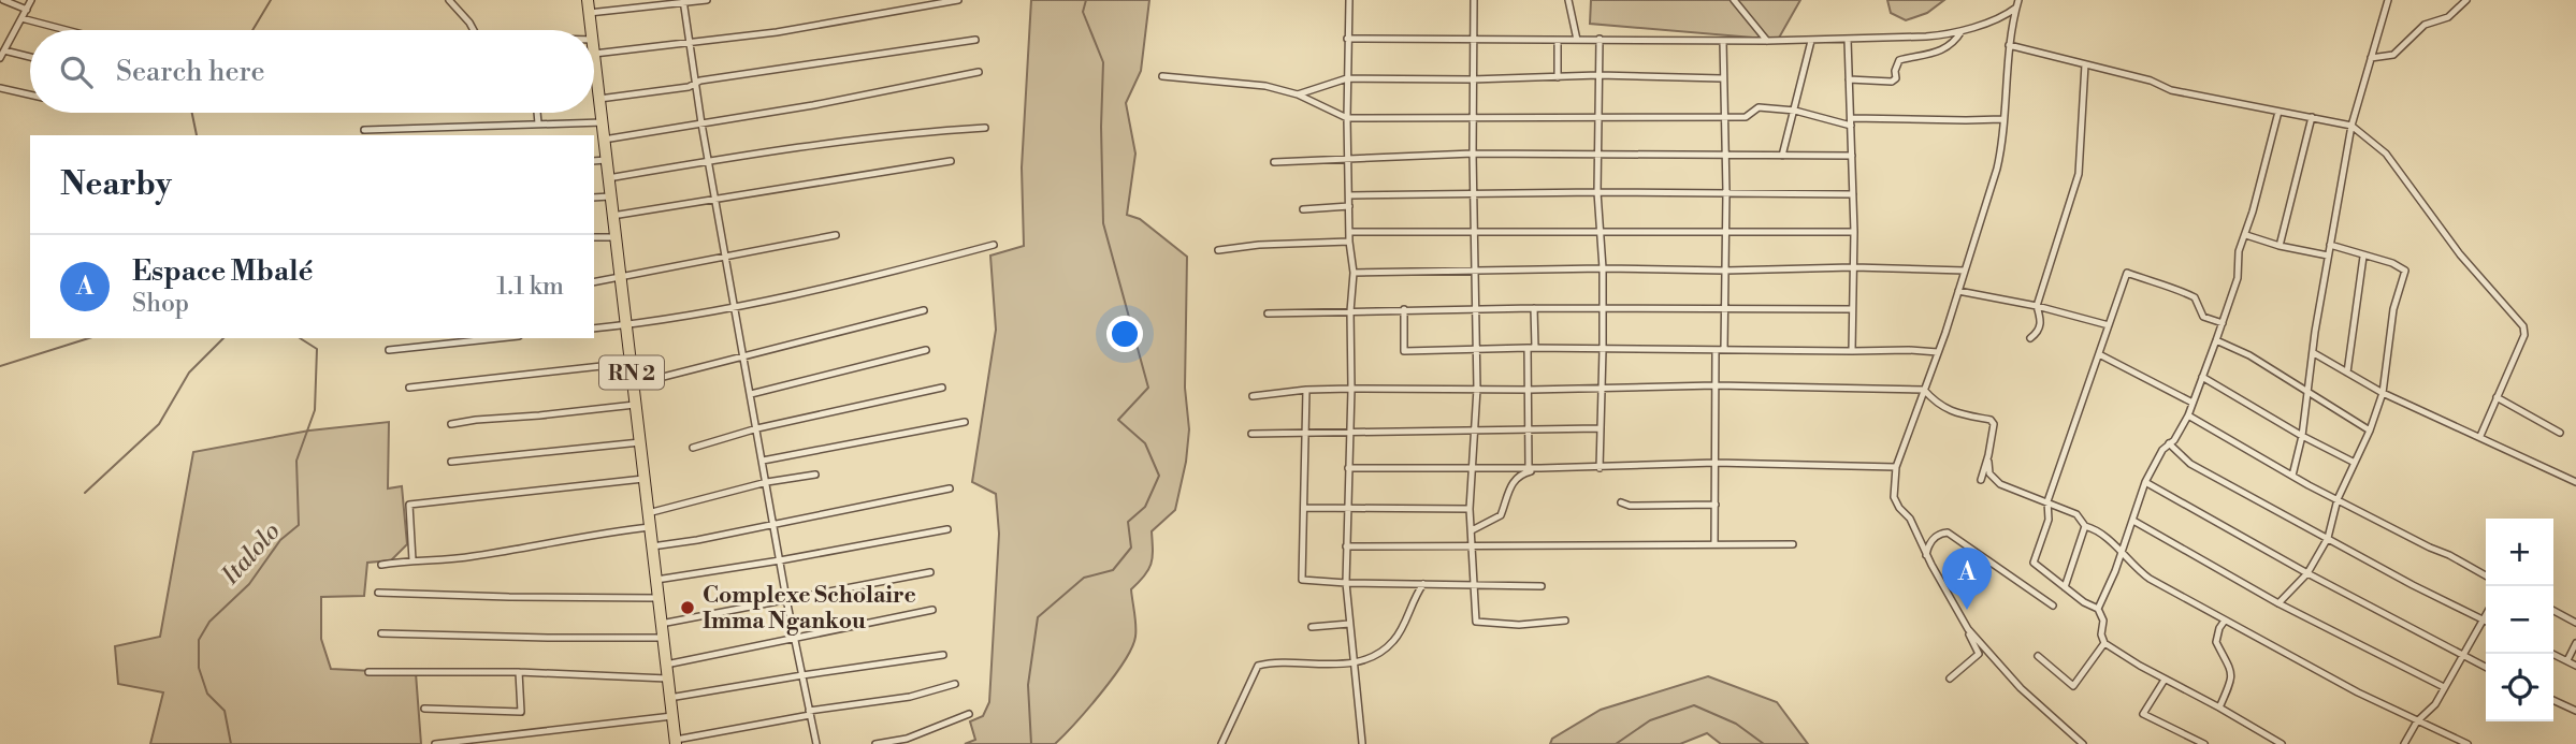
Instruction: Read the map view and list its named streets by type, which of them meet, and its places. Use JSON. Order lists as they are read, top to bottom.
{
  "streets": {
    "highway": ["RN 2"]
  },
  "water": ["Italolo"],
  "places": ["Complexe Scholaire Imma Ngankou"],
  "page": {
    "search": "Search here",
    "heading": "Nearby",
    "list": [
      {
        "mark": "A",
        "name": "Espace Mbalé",
        "note": "Shop",
        "value": "1.1 km"
      }
    ],
    "map_buttons": ["+", "−"],
    "pins": "A"
  }
}
